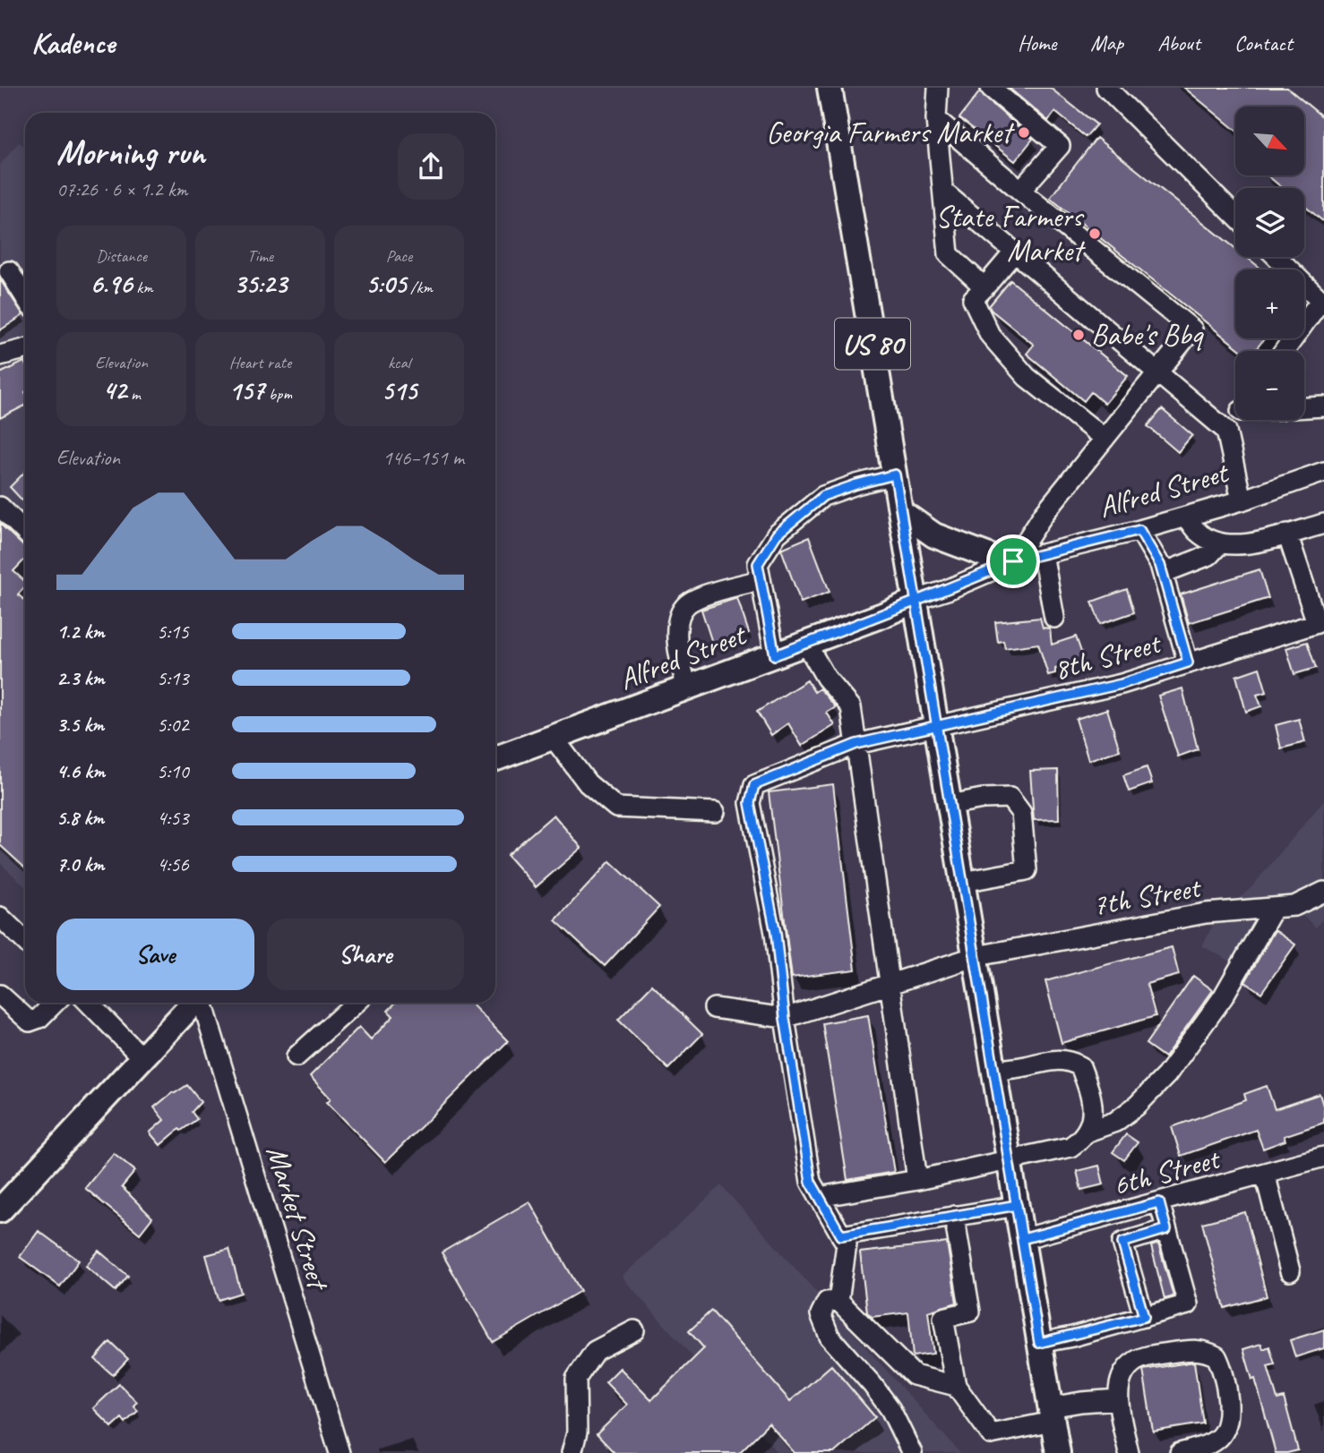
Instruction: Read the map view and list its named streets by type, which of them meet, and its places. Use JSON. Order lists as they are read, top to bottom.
{
  "streets": {
    "main road": ["US 80", "Alfred Street"],
    "street": [
      "8th Street",
      "7th Street",
      "6th Street",
      "Market Street"
    ]
  },
  "crossings": [
    ["US 80", "Alfred Street"],
    ["US 80", "8th Street"],
    ["US 80", "7th Street"],
    ["US 80", "6th Street"],
    ["8th Street", "7th Street"]
  ],
  "places": ["Georgia Farmers Market", "State Farmers Market", "Babe's Bbq"],
  "north": "bottom right",
  "page": {
    "header": "Kadence",
    "nav": [
      "Home",
      "Map",
      "About",
      "Contact"
    ],
    "map_buttons": ["+", "−"],
    "heading": ["Morning run", "07:26 · 6 × 1.2 km"],
    "stats": [
      ["Distance", "6.96 km"],
      ["Time", "35:23"],
      ["Pace", "5:05 /km"],
      ["Elevation", "42 m"],
      ["Heart rate", "157 bpm"],
      ["kcal", "515"]
    ],
    "chart": ["Elevation", "146–151 m"],
    "list": [
      {
        "name": "1.2 km",
        "note": "5:15"
      },
      {
        "name": "2.3 km",
        "note": "5:13"
      },
      {
        "name": "3.5 km",
        "note": "5:02"
      },
      {
        "name": "4.6 km",
        "note": "5:10"
      },
      {
        "name": "5.8 km",
        "note": "4:53"
      },
      {
        "name": "7.0 km",
        "note": "4:56"
      }
    ],
    "buttons": ["Save", "Share"]
  }
}
